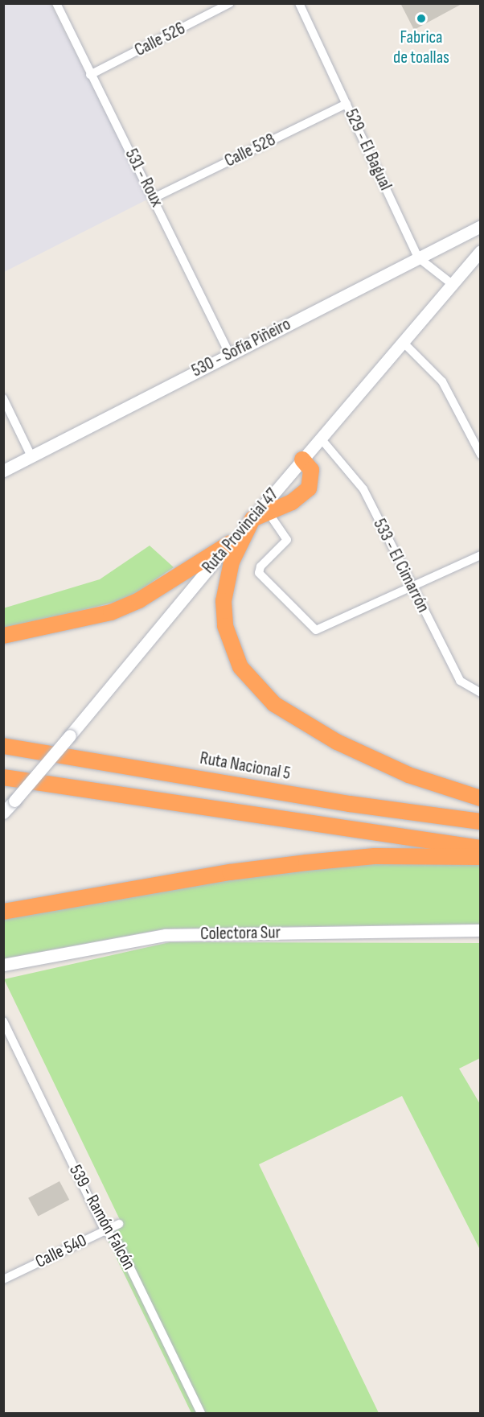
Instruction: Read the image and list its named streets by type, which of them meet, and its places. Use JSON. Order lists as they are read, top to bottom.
{
  "streets": {
    "highway": ["Ruta Nacional 5"],
    "street": [
      "Calle 526",
      "529 - El Bagual",
      "Calle 528",
      "531 - Roux",
      "530 - Sofía Piñeiro",
      "Ruta Provincial 47",
      "533 - El Cimarrón",
      "Colectora Sur",
      "539 - Ramón Falcón",
      "Calle 540"
    ]
  },
  "crossings": [
    ["Calle 526", "531 - Roux"],
    ["529 - El Bagual", "Calle 528"],
    ["529 - El Bagual", "530 - Sofía Piñeiro"],
    ["529 - El Bagual", "Ruta Provincial 47"],
    ["Calle 528", "531 - Roux"],
    ["531 - Roux", "530 - Sofía Piñeiro"],
    ["Ruta Provincial 47", "533 - El Cimarrón"],
    ["539 - Ramón Falcón", "Calle 540"]
  ],
  "places": ["Fabrica de toallas"]
}
